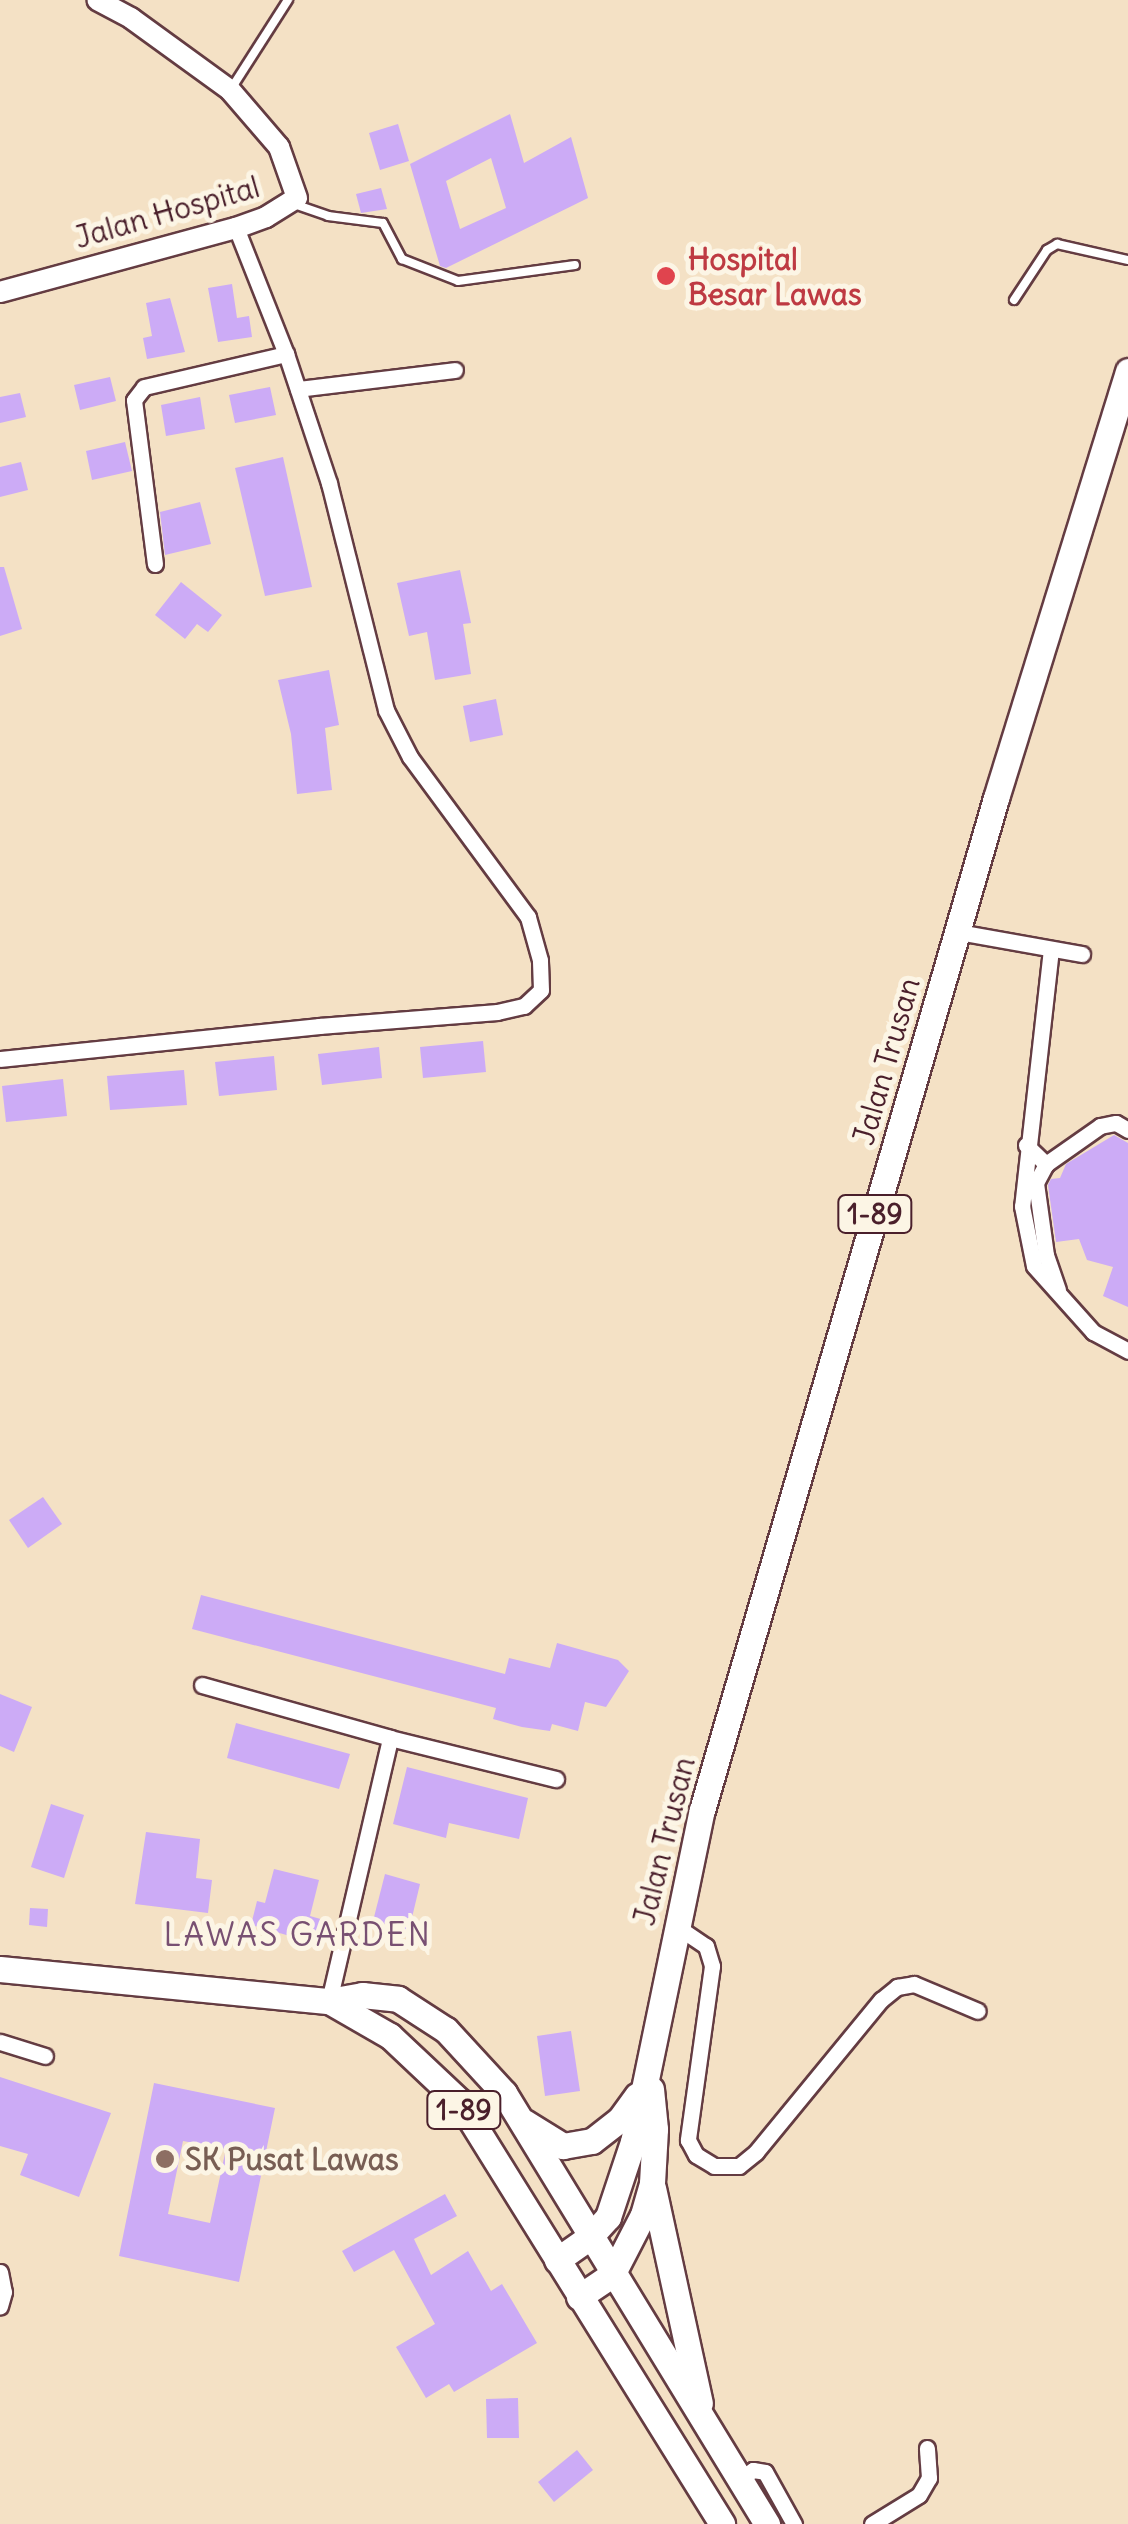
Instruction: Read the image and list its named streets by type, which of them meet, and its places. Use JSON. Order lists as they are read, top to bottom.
{
  "streets": {
    "main road": ["Jalan Trusan", "1-89"],
    "street": ["Jalan Hospital"]
  },
  "crossings": [
    ["Jalan Trusan", "1-89"]
  ],
  "districts": ["LAWAS GARDEN"],
  "places": ["Hospital Besar Lawas", "SK Pusat Lawas"]
}
